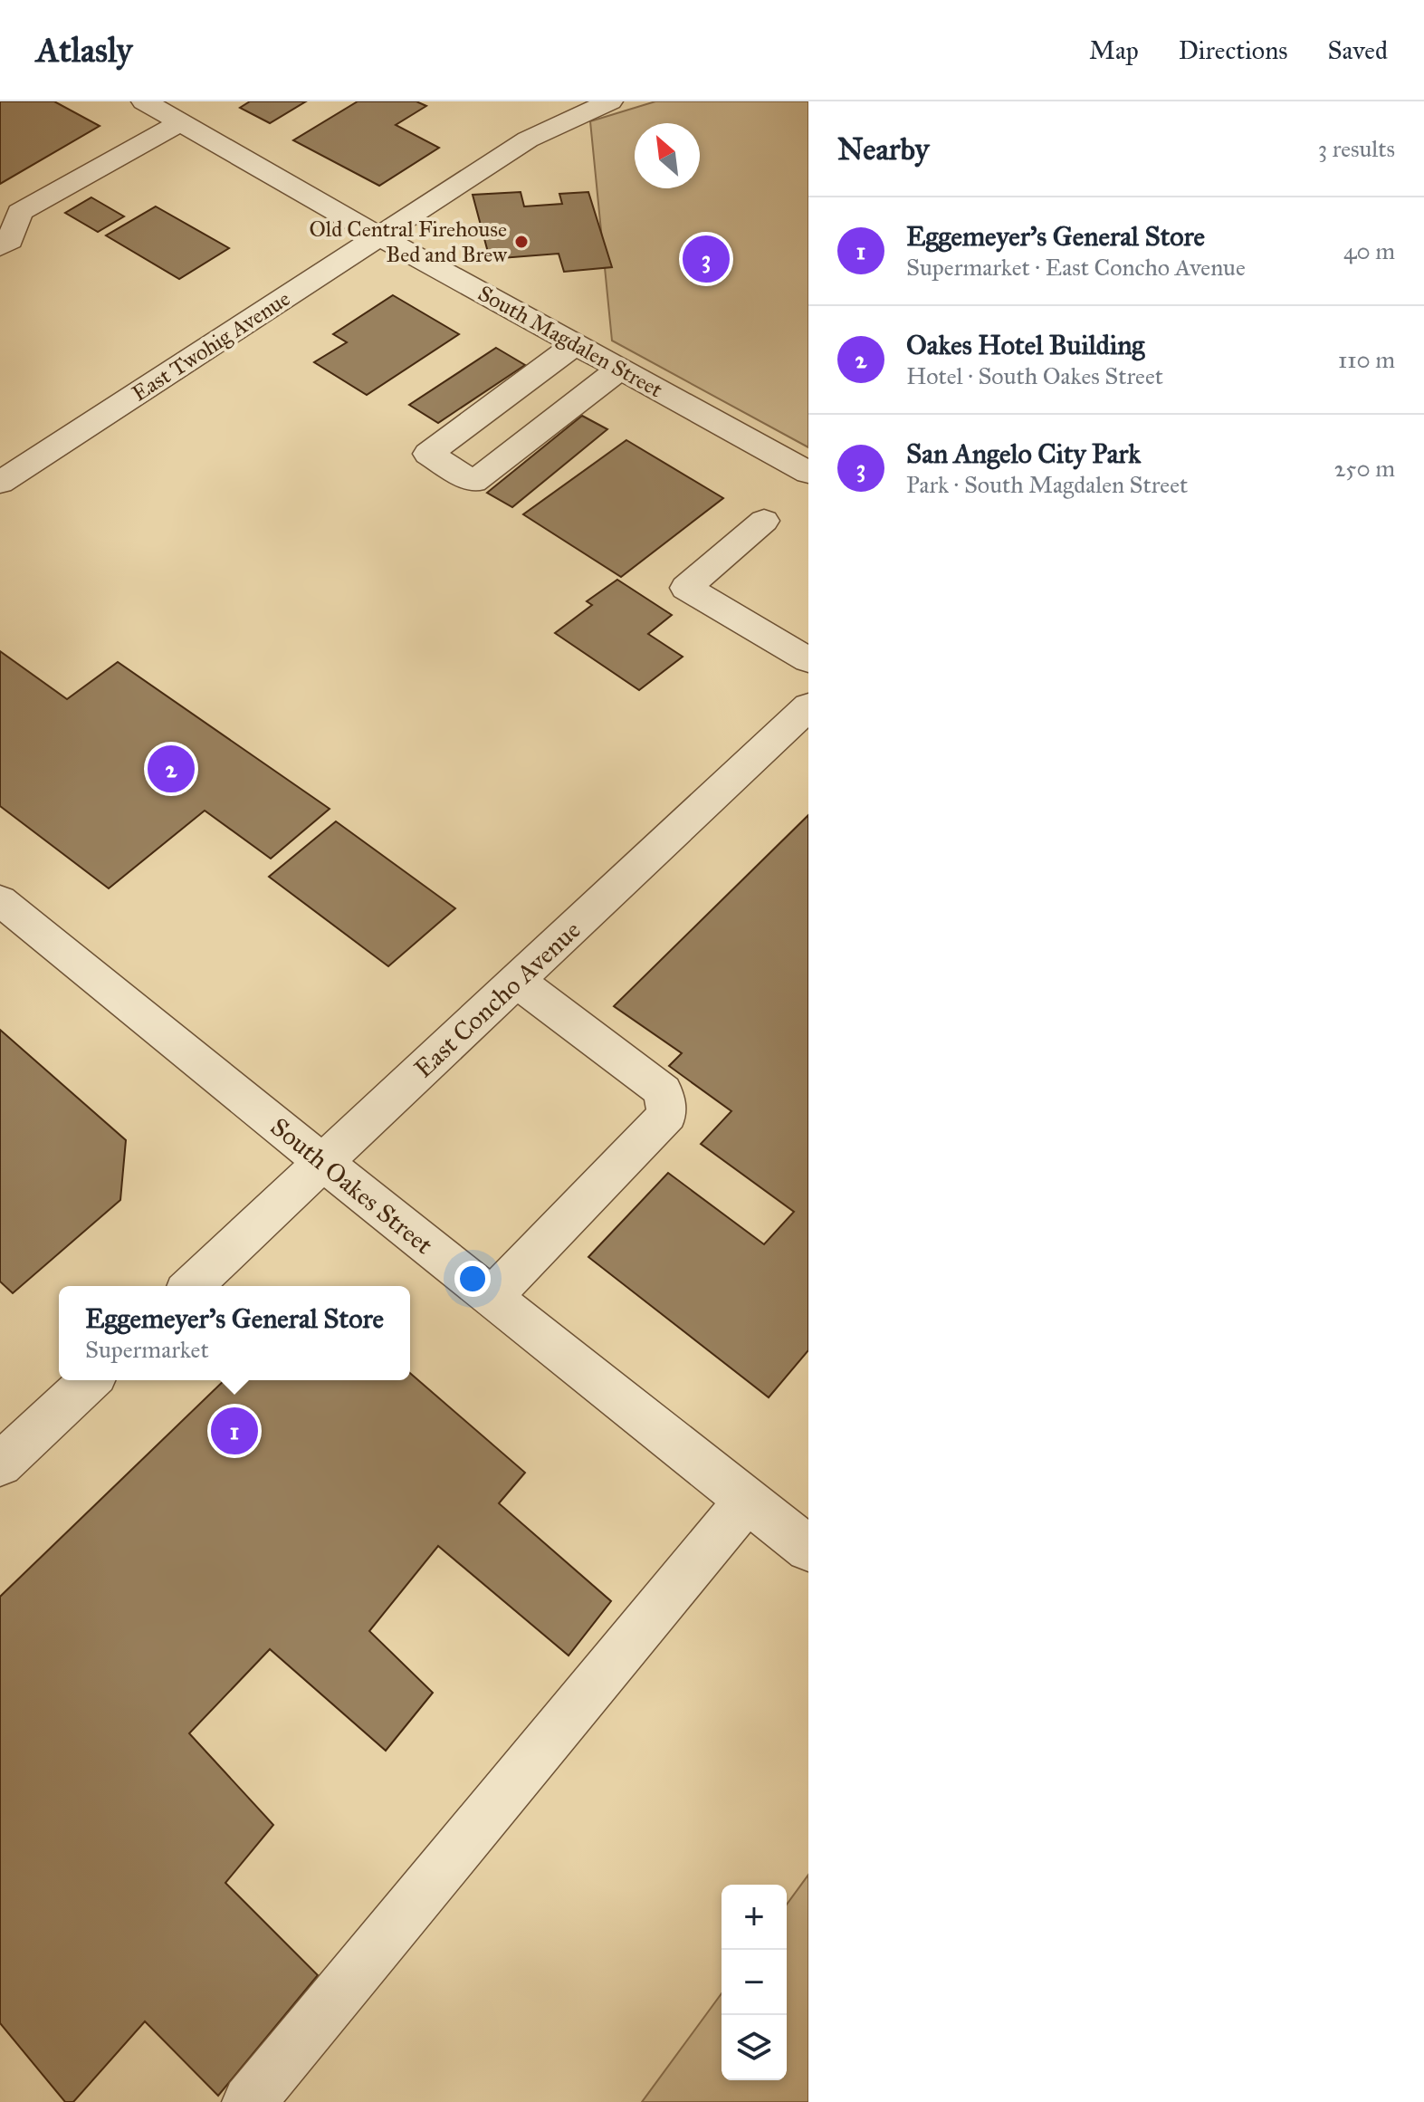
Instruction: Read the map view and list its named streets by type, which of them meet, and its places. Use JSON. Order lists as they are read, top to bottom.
{
  "streets": {
    "street": [
      "South Magdalen Street",
      "East Twohig Avenue",
      "East Concho Avenue",
      "South Oakes Street"
    ]
  },
  "crossings": [
    ["South Magdalen Street", "East Twohig Avenue"],
    ["East Concho Avenue", "South Oakes Street"]
  ],
  "places": ["Old Central Firehouse Bed and Brew"],
  "north": "top left",
  "page": {
    "header": "Atlasly",
    "nav": ["Map", "Directions", "Saved"],
    "heading": ["Nearby", "3 results"],
    "list": [
      {
        "mark": "1",
        "name": "Eggemeyer's General Store",
        "note": "Supermarket · East Concho Avenue",
        "value": "40 m"
      },
      {
        "mark": "2",
        "name": "Oakes Hotel Building",
        "note": "Hotel · South Oakes Street",
        "value": "110 m"
      },
      {
        "mark": "3",
        "name": "San Angelo City Park",
        "note": "Park · South Magdalen Street",
        "value": "250 m"
      }
    ],
    "pins": ["3", "2", "1"],
    "popup": ["Eggemeyer's General Store", "Supermarket"],
    "map_buttons": ["+", "−"]
  }
}
